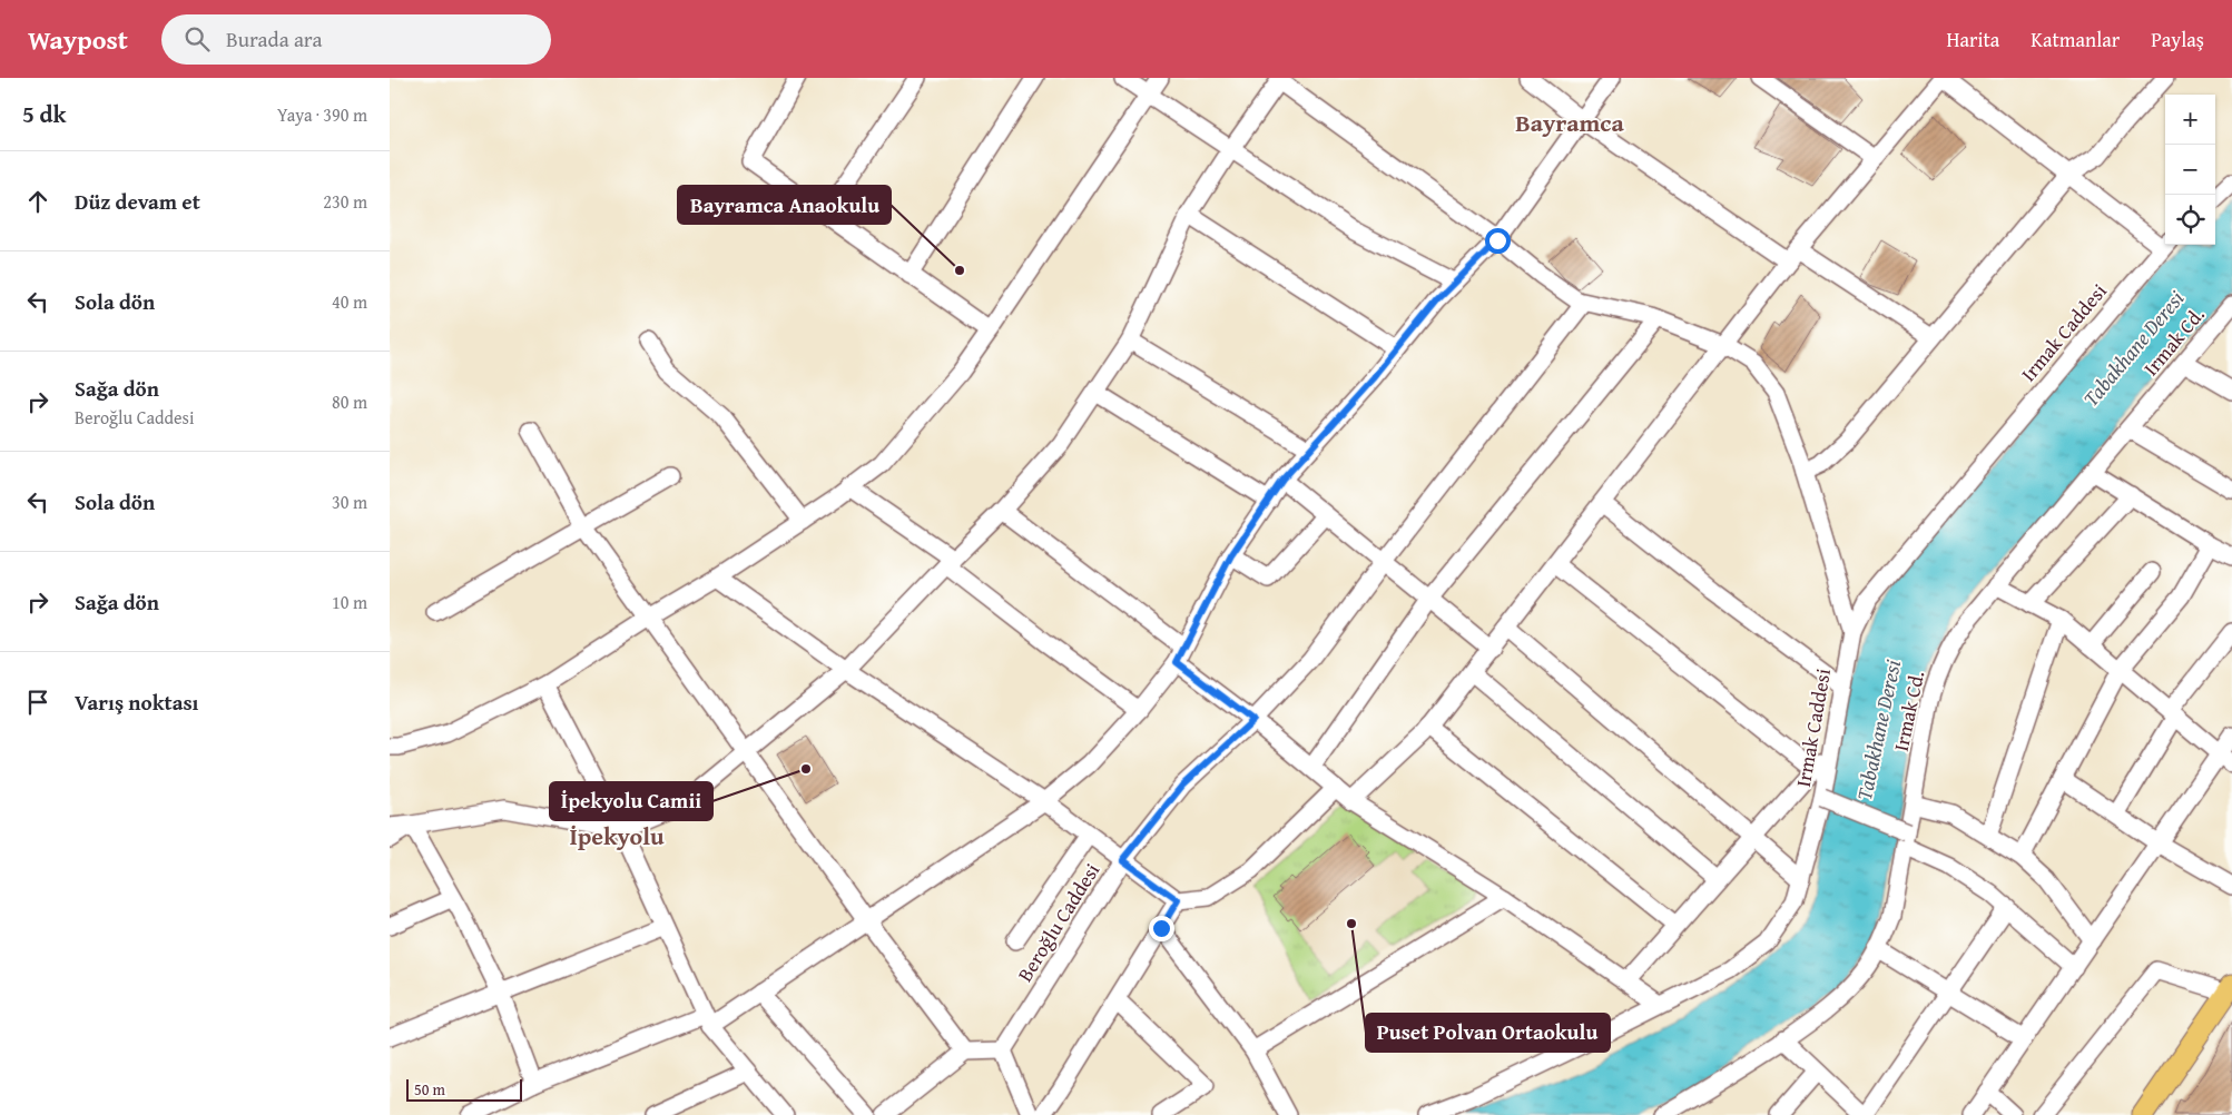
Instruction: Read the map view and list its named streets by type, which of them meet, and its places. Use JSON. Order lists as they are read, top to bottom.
{
  "streets": {
    "street": ["Irmak Caddesi", "Irmak Cd.", "Beroğlu Caddesi"]
  },
  "districts": ["Bayramca", "İpekyolu"],
  "water": ["Tabakhane Deresi"],
  "places": ["Bayramca Anaokulu", "İpekyolu Camii", "Puset Polvan Ortaokulu"],
  "scale_bar": "50 m",
  "page": {
    "header": "Waypost",
    "search": "Burada ara",
    "nav": ["Harita", "Katmanlar", "Paylaş"],
    "heading": ["5 dk", "Yaya · 390 m"],
    "map_buttons": ["+", "−"],
    "list": [
      ["Düz devam et", "230 m"],
      ["Sola dön", "40 m"],
      ["Sağa dön", "Beroğlu Caddesi", "80 m"],
      ["Sola dön", "30 m"],
      ["Sağa dön", "10 m"],
      "Varış noktası"
    ],
    "scale": "50 m"
  }
}
